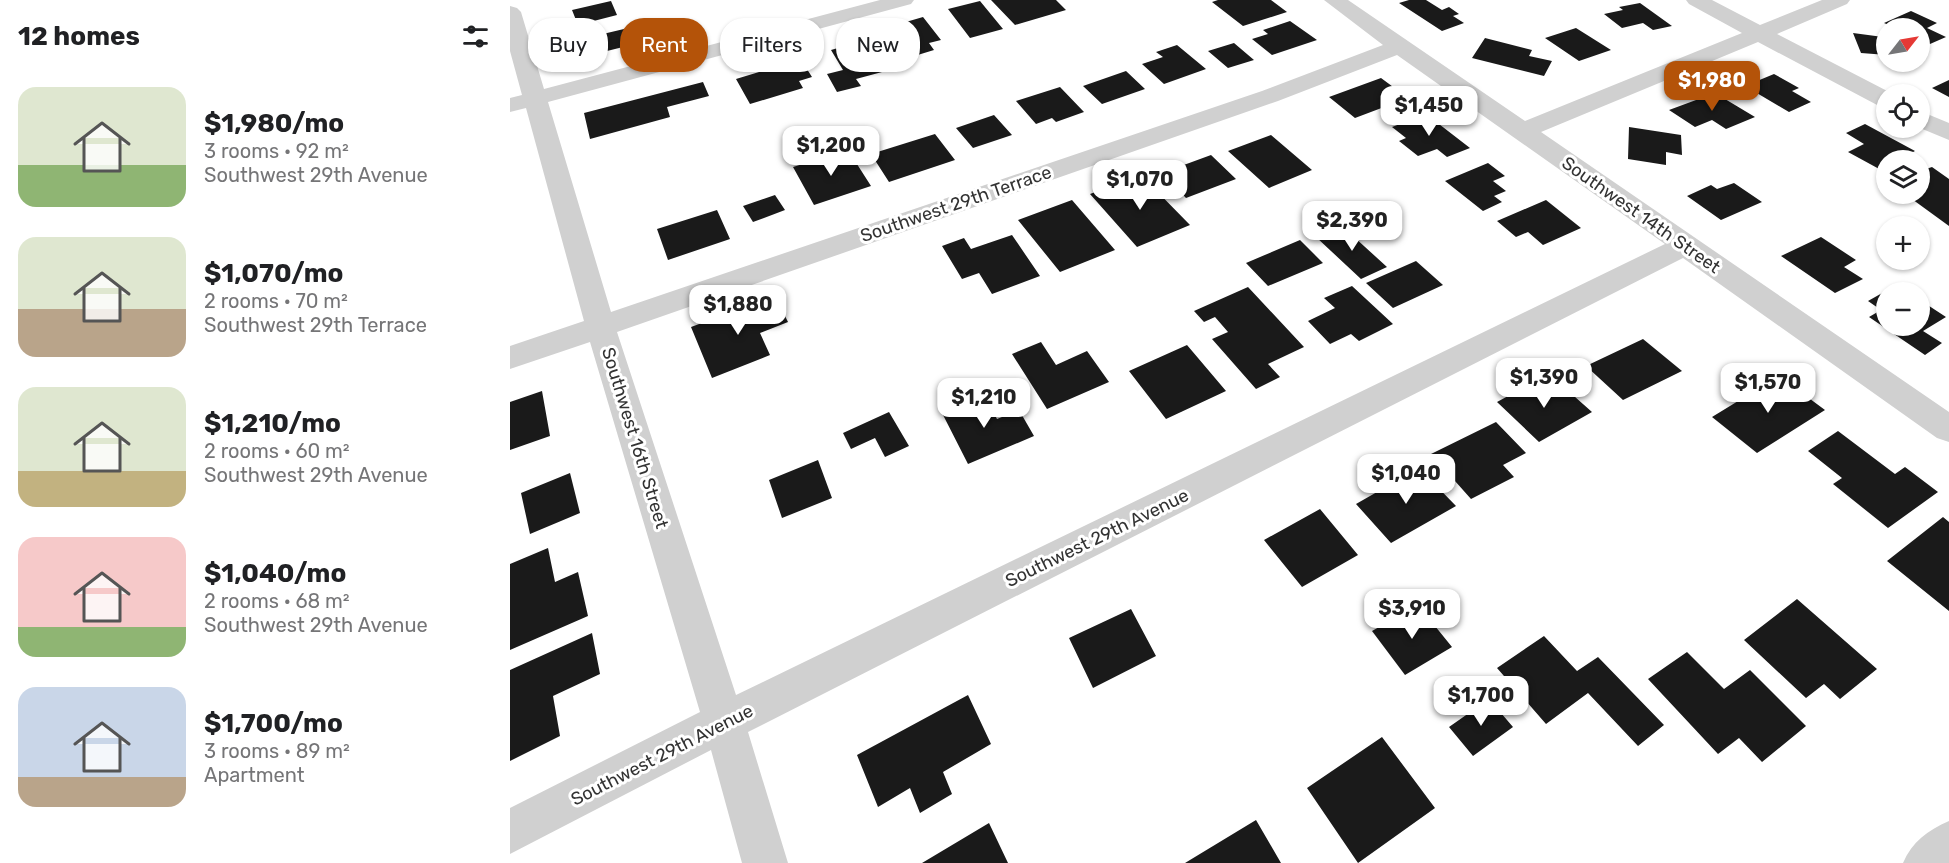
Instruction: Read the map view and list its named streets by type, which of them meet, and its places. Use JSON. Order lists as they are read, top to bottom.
{
  "streets": {
    "street": [
      "Southwest 29th Terrace",
      "Southwest 14th Street",
      "Southwest 16th Street",
      "Southwest 29th Avenue"
    ]
  },
  "crossings": [
    ["Southwest 29th Terrace", "Southwest 14th Street"],
    ["Southwest 29th Terrace", "Southwest 16th Street"],
    ["Southwest 14th Street", "Southwest 29th Avenue"],
    ["Southwest 16th Street", "Southwest 29th Avenue"]
  ],
  "north": "top right",
  "page": {
    "heading": "12 homes",
    "map_buttons": ["+", "−"],
    "chip": [
      "Buy",
      "Rent",
      "Filters",
      "New"
    ],
    "price": [
      "$1,980",
      "$1,450",
      "$1,200",
      "$1,070",
      "$2,390",
      "$1,880",
      "$1,390",
      "$1,570",
      "$1,210",
      "$1,040",
      "$3,910",
      "$1,700"
    ],
    "list": [
      {
        "name": "$1,980/mo",
        "note": "3 rooms · 92 m² · Southwest 29th Avenue"
      },
      {
        "name": "$1,070/mo",
        "note": "2 rooms · 70 m² · Southwest 29th Terrace"
      },
      {
        "name": "$1,210/mo",
        "note": "2 rooms · 60 m² · Southwest 29th Avenue"
      },
      {
        "name": "$1,040/mo",
        "note": "2 rooms · 68 m² · Southwest 29th Avenue"
      },
      {
        "name": "$1,700/mo",
        "note": "3 rooms · 89 m² · Apartment"
      }
    ]
  }
}
